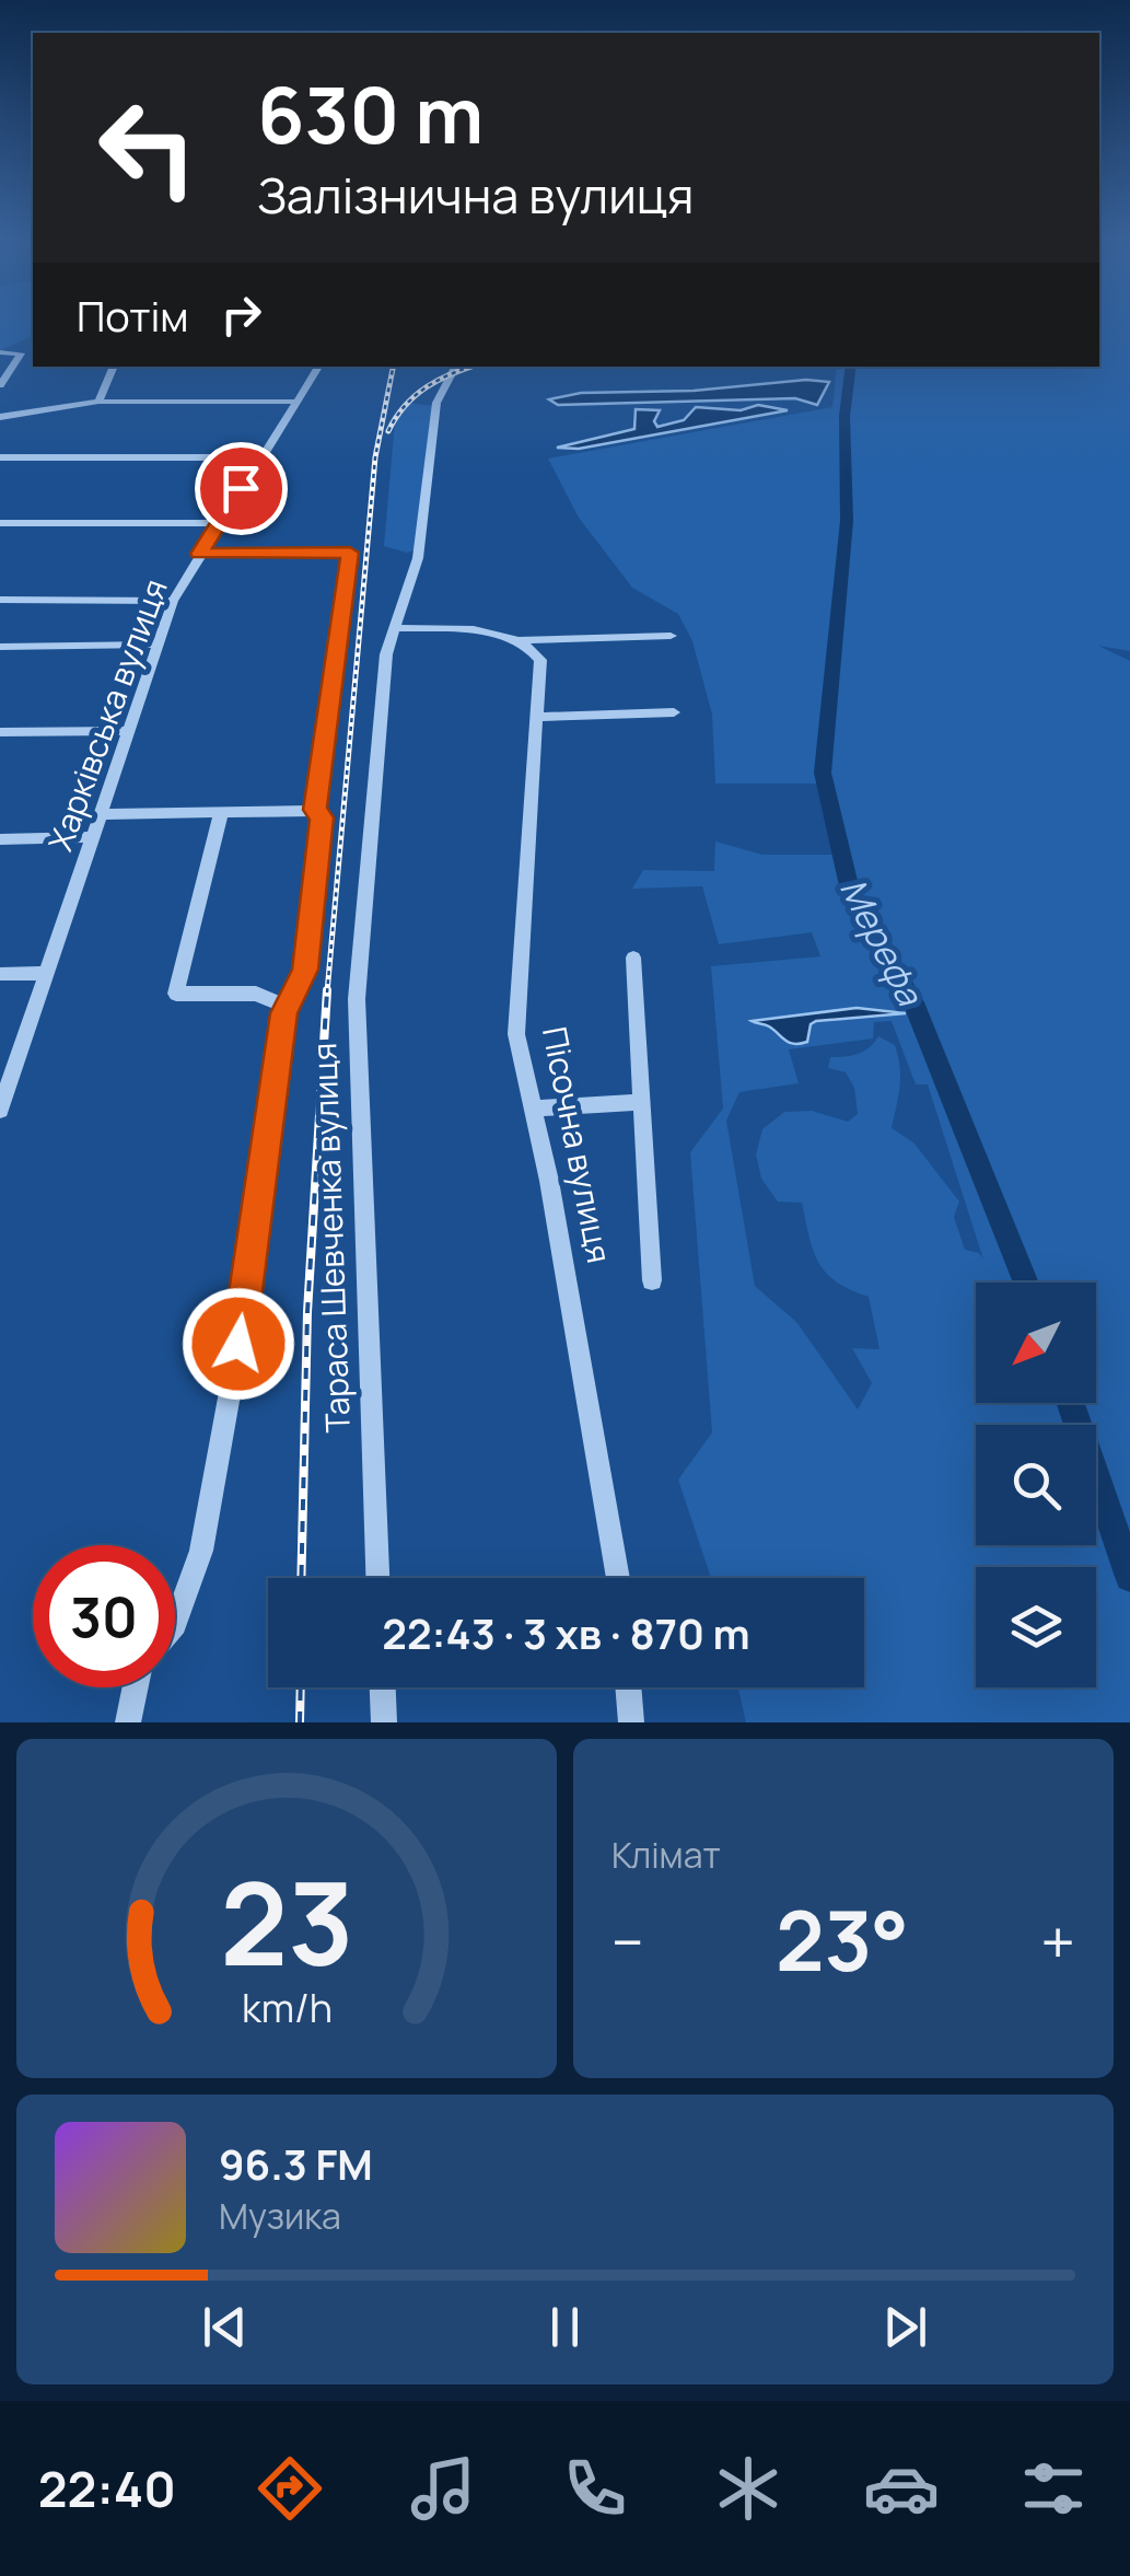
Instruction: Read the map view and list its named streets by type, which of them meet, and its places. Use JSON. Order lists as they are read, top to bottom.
{
  "streets": {
    "street": ["Харківська вулиця", "Пісочна вулиця", "Тараса Шевченка вулиця"]
  },
  "water": ["Мерефа"],
  "north": "bottom left",
  "page": {
    "turn": ["630 m", "Залізнична вулиця"],
    "then": "Потім",
    "limit": "30",
    "trip": "22:43 · 3 хв · 870 m",
    "tile": "Клімат",
    "heat": ["−", "23°", "+"],
    "song": ["96.3 FM", "Музика"],
    "tabs": "22:40",
    "gauge": ["23", "km/h"]
  }
}
